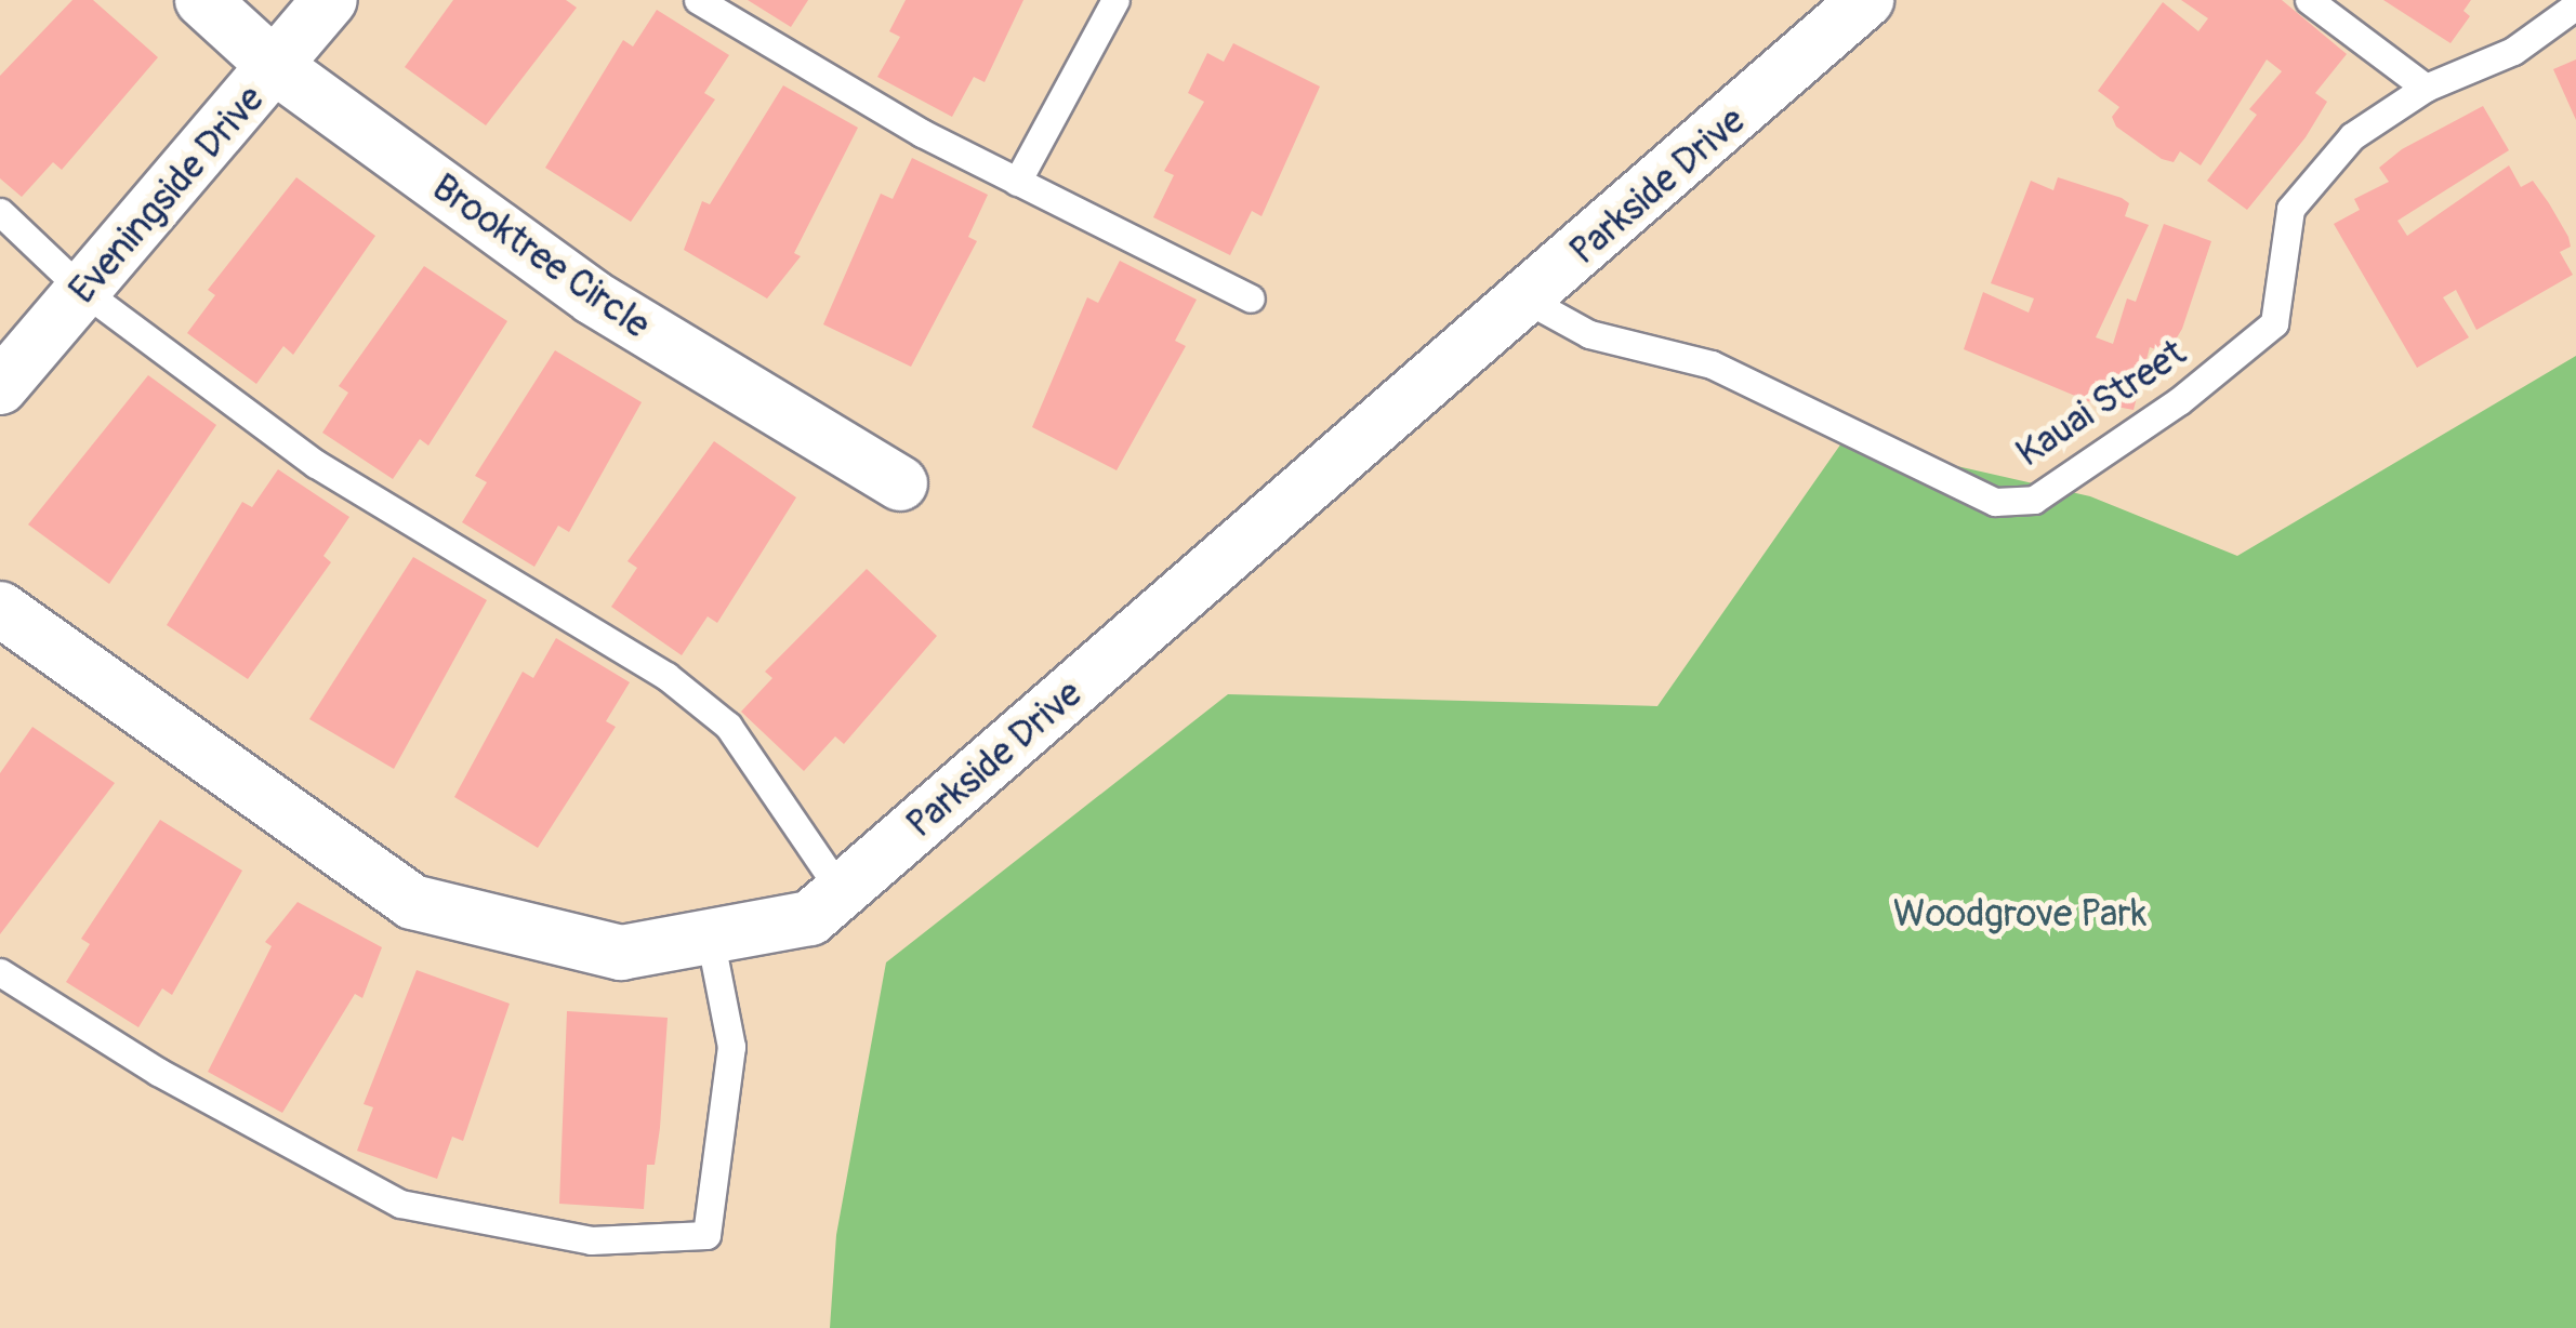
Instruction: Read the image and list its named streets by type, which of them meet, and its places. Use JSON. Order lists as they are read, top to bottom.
{
  "streets": {
    "street": ["Parkside Drive", "Eveningside Drive", "Brooktree Circle"],
    "lane": ["Kauai Street"]
  },
  "crossings": [
    ["Parkside Drive", "Kauai Street"],
    ["Eveningside Drive", "Brooktree Circle"]
  ],
  "parks": ["Woodgrove Park"]
}
